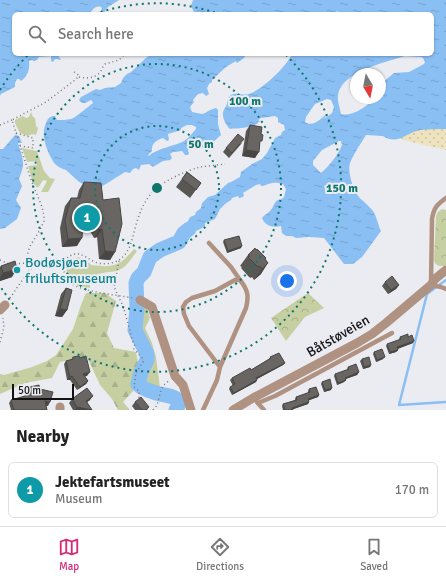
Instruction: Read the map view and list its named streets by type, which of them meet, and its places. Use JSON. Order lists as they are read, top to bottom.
{
  "streets": {
    "street": ["Båtstøveien"]
  },
  "places": ["Bodøsjøen friluftsmuseum"],
  "scale_bar": "50 m",
  "north": "bottom",
  "page": {
    "search": "Search here",
    "pins": "1",
    "scale": "50 m",
    "heading": "Nearby",
    "list": [
      {
        "mark": "1",
        "name": "Jektefartsmuseet",
        "note": "Museum",
        "value": "170 m"
      }
    ],
    "nav": ["Map", "Directions", "Saved"]
  },
  "rings": ["100 m", "50 m", "150 m"]
}
